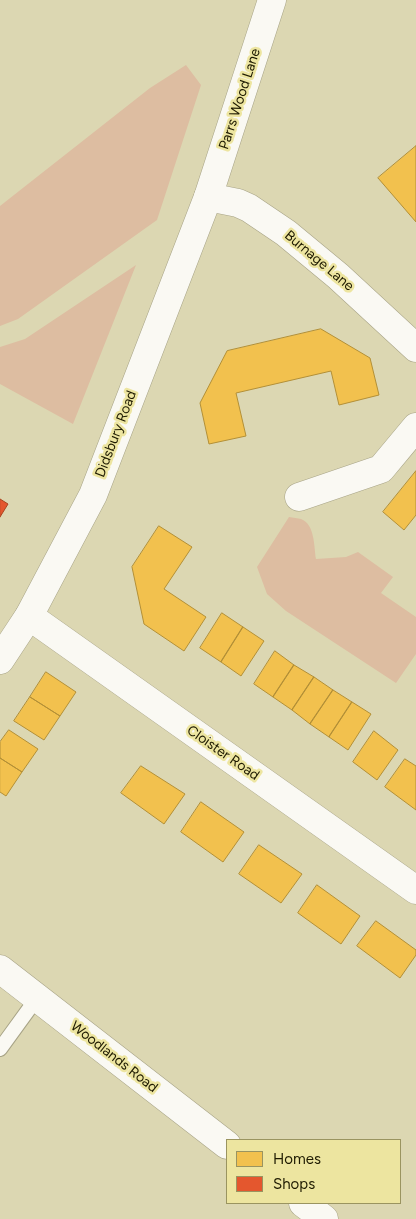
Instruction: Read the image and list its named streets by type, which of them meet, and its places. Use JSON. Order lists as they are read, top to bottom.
{
  "streets": {
    "street": [
      "Parrs Wood Lane",
      "Burnage Lane",
      "Didsbury Road",
      "Cloister Road",
      "Woodlands Road"
    ]
  },
  "crossings": [
    ["Parrs Wood Lane", "Burnage Lane"],
    ["Parrs Wood Lane", "Didsbury Road"],
    ["Burnage Lane", "Didsbury Road"],
    ["Didsbury Road", "Cloister Road"]
  ],
  "legend": ["Homes", "Shops"]
}
